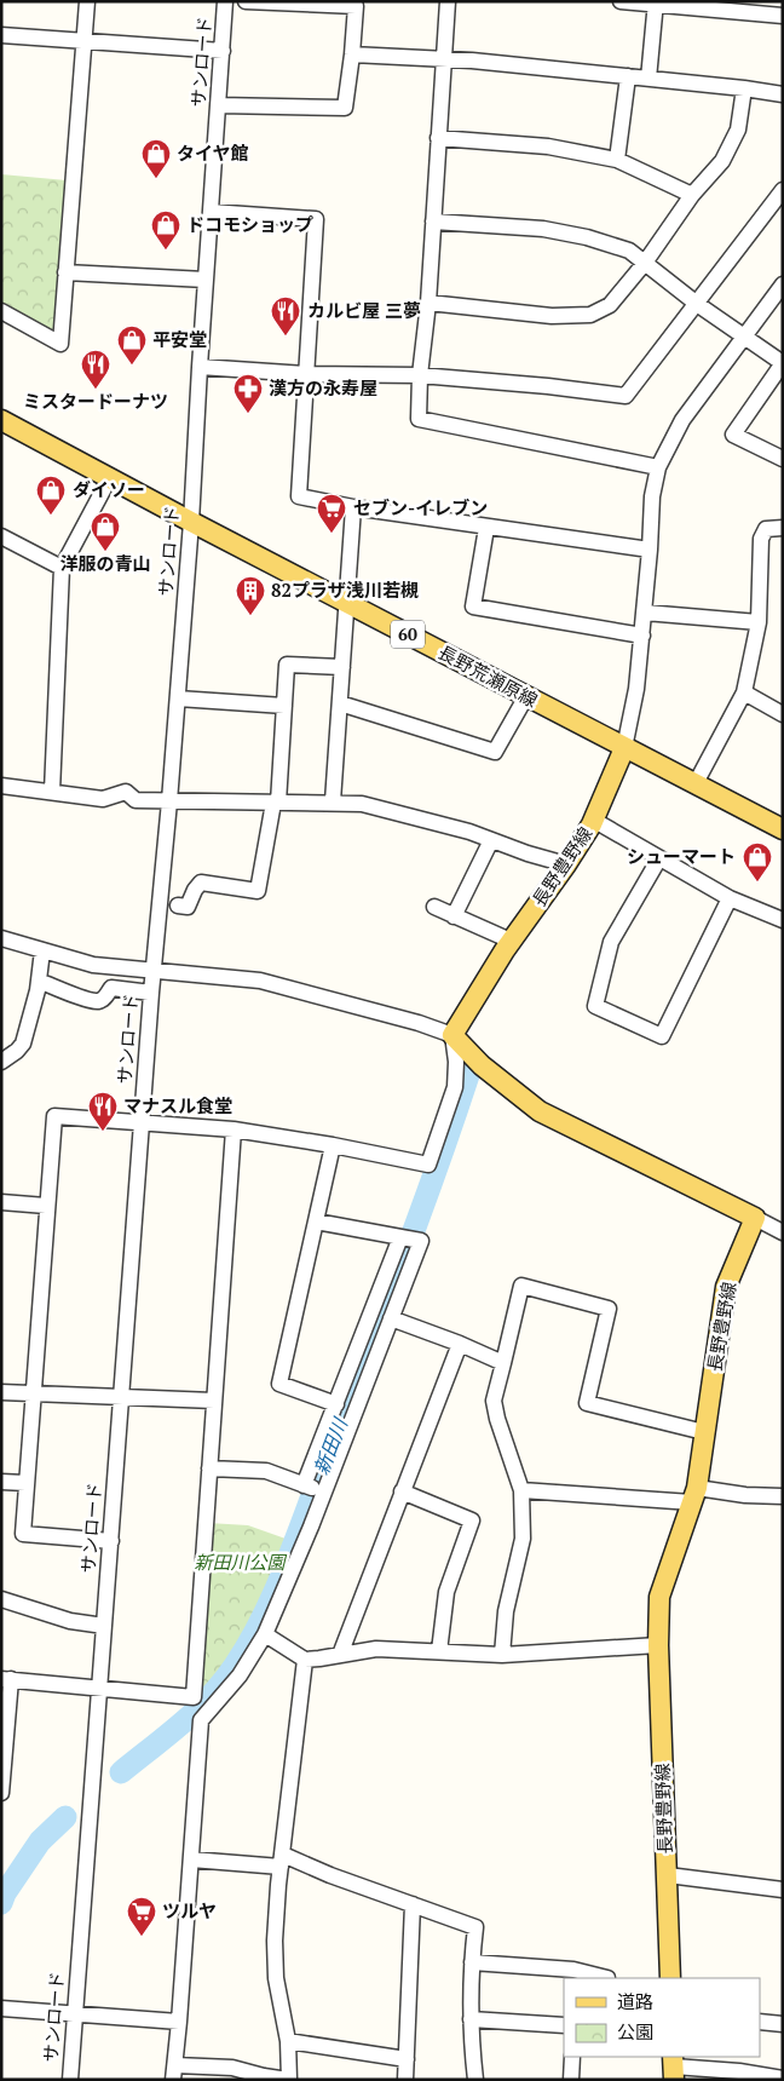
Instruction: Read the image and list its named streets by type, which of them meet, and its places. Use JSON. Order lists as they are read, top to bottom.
{
  "streets": {
    "main road": ["60", "長野荒瀬原線", "長野豊野線"],
    "street": ["サンロード"]
  },
  "crossings": [
    ["サンロード", "長野荒瀬原線"],
    ["長野荒瀬原線", "長野豊野線"]
  ],
  "water": ["新田川"],
  "parks": ["新田川公園"],
  "places": {
    "shop": [
      "タイヤ館",
      "ドコモショップ",
      "平安堂",
      "ダイソー",
      "洋服の青山",
      "シューマート"
    ],
    "restaurant": ["カルビ屋 三夢", "ミスタードーナツ", "マナスル食堂"],
    "pharmacy": ["漢方の永寿屋"],
    "supermarket": ["セブン-イレブン", "ツルヤ"],
    "building": ["82プラザ浅川若槻"]
  },
  "legend": ["道路", "公園"]
}
